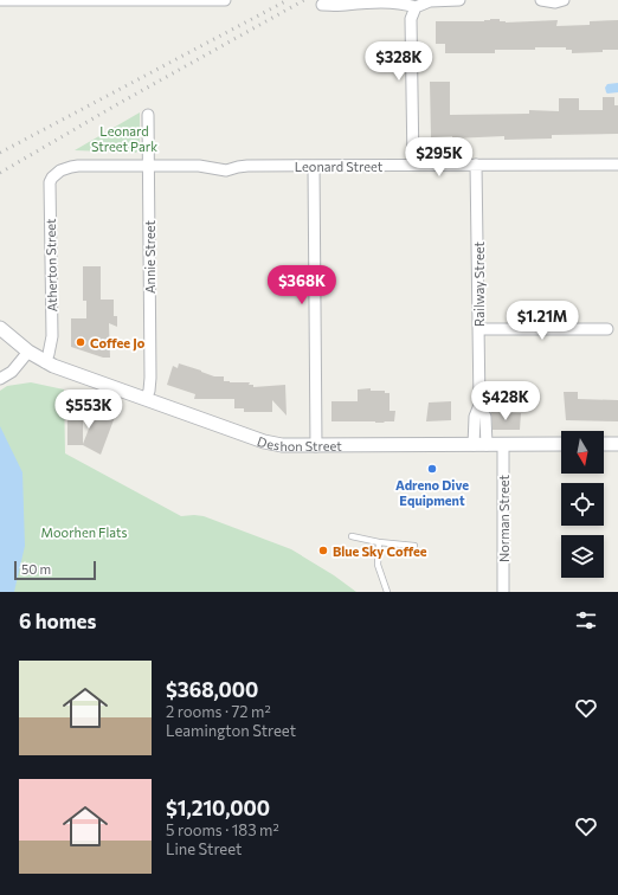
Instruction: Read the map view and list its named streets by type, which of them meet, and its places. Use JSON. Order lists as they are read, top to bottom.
{
  "streets": {
    "street": [
      "Leonard Street",
      "Annie Street",
      "Atherton Street",
      "Railway Street",
      "Deshon Street",
      "Norman Street"
    ]
  },
  "crossings": [
    ["Leonard Street", "Annie Street"],
    ["Leonard Street", "Atherton Street"],
    ["Leonard Street", "Railway Street"],
    ["Annie Street", "Deshon Street"],
    ["Atherton Street", "Deshon Street"],
    ["Railway Street", "Deshon Street"],
    ["Deshon Street", "Norman Street"]
  ],
  "parks": ["Leonard Street Park", "Moorhen Flats"],
  "places": ["Coffee Jo", "Adreno Dive Equipment", "Blue Sky Coffee"],
  "scale_bar": "50 m",
  "north": "bottom",
  "page": {
    "price": [
      "$328K",
      "$295K",
      "$368K",
      "$1.21M",
      "$428K",
      "$553K"
    ],
    "scale": "50 m",
    "heading": "6 homes",
    "list": [
      {
        "name": "$368,000",
        "note": "2 rooms · 72 m² · Leamington Street"
      },
      {
        "name": "$1,210,000",
        "note": "5 rooms · 183 m² · Line Street"
      }
    ]
  }
}
